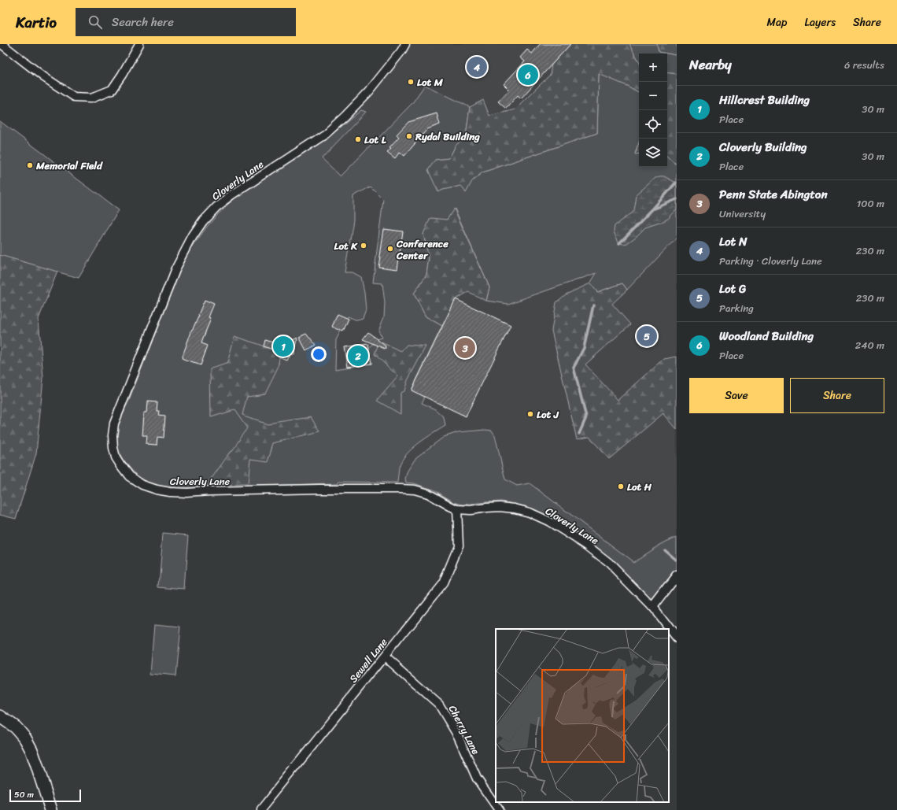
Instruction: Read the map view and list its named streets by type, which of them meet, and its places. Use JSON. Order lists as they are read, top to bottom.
{
  "streets": {
    "street": ["Cloverly Lane", "Sewell Lane", "Cherry Lane"]
  },
  "crossings": [
    ["Cloverly Lane", "Sewell Lane"],
    ["Sewell Lane", "Cherry Lane"]
  ],
  "places": [
    "Lot M",
    "Rydal Building",
    "Lot L",
    "Memorial Field",
    "Lot K",
    "Conference Center",
    "Lot J",
    "Lot H"
  ],
  "scale_bar": "50 m",
  "page": {
    "header": "Kartio",
    "search": "Search here",
    "nav": ["Map", "Layers", "Share"],
    "heading": ["Nearby", "6 results"],
    "map_buttons": ["+", "−"],
    "pins": [
      "4",
      "6",
      "5",
      "1",
      "3",
      "2"
    ],
    "list": [
      {
        "mark": "1",
        "name": "Hillcrest Building",
        "note": "Place",
        "value": "30 m"
      },
      {
        "mark": "2",
        "name": "Cloverly Building",
        "note": "Place",
        "value": "30 m"
      },
      {
        "mark": "3",
        "name": "Penn State Abington",
        "note": "University",
        "value": "100 m"
      },
      {
        "mark": "4",
        "name": "Lot N",
        "note": "Parking · Cloverly Lane",
        "value": "230 m"
      },
      {
        "mark": "5",
        "name": "Lot G",
        "note": "Parking",
        "value": "230 m"
      },
      {
        "mark": "6",
        "name": "Woodland Building",
        "note": "Place",
        "value": "240 m"
      }
    ],
    "buttons": ["Save", "Share"],
    "scale": "50 m"
  }
}
